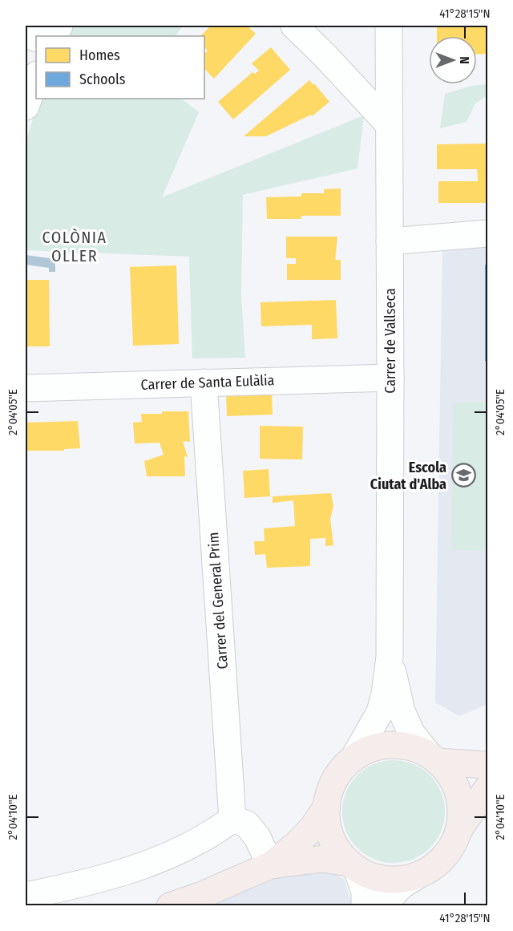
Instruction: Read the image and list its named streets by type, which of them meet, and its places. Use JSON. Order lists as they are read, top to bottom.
{
  "streets": {
    "street": ["Carrer de Vallseca", "Carrer de Santa Eulàlia", "Carrer del General Prim"]
  },
  "crossings": [
    ["Carrer de Vallseca", "Carrer de Santa Eulàlia"],
    ["Carrer de Santa Eulàlia", "Carrer del General Prim"]
  ],
  "districts": ["COLÒNIA OLLER"],
  "places": {
    "school or university": ["Escola Ciutat d'Alba"]
  },
  "legend": ["Homes", "Schools"],
  "north": "right",
  "coordinates": ["41°28'15\"N", "2°04'05\"E", "2°04'10\"E"]
}
